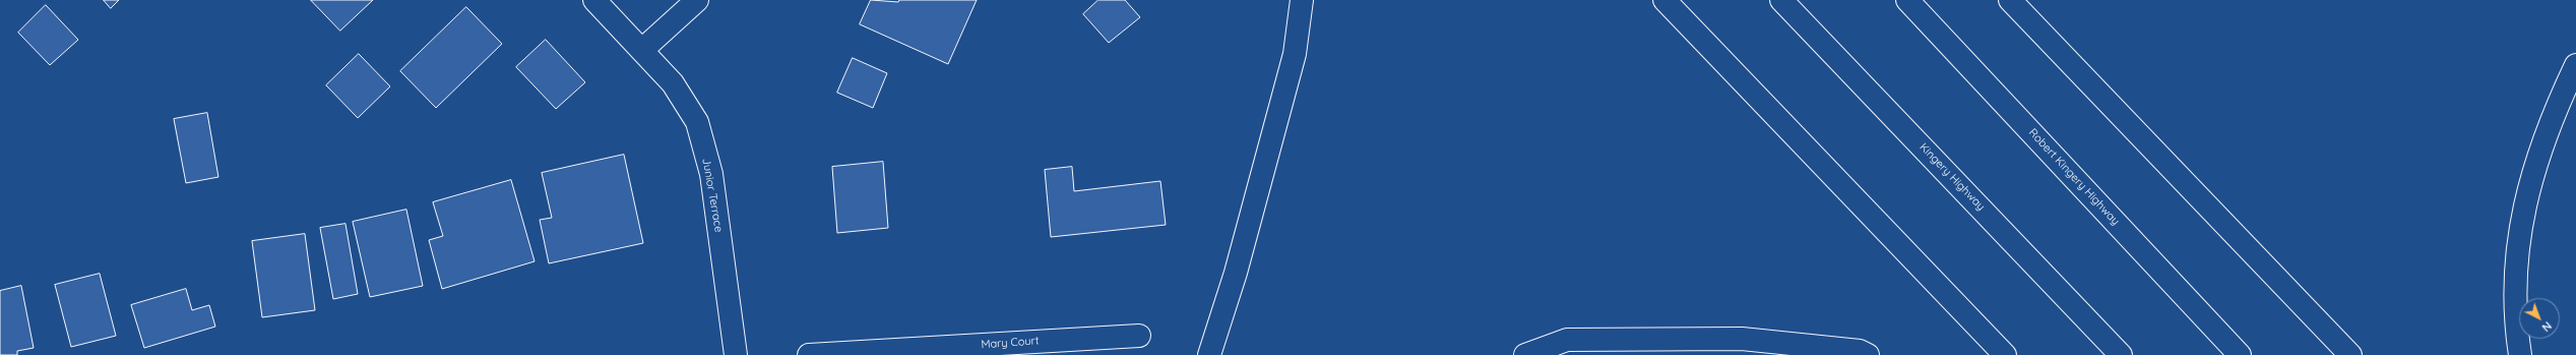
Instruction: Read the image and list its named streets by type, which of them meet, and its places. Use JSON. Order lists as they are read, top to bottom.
{
  "streets": {
    "main road": [
      "Kingery Highway",
      "Robert Kingery Highway",
      "Junior Terrace",
      "Mary Court"
    ]
  },
  "north": "bottom right"
}
